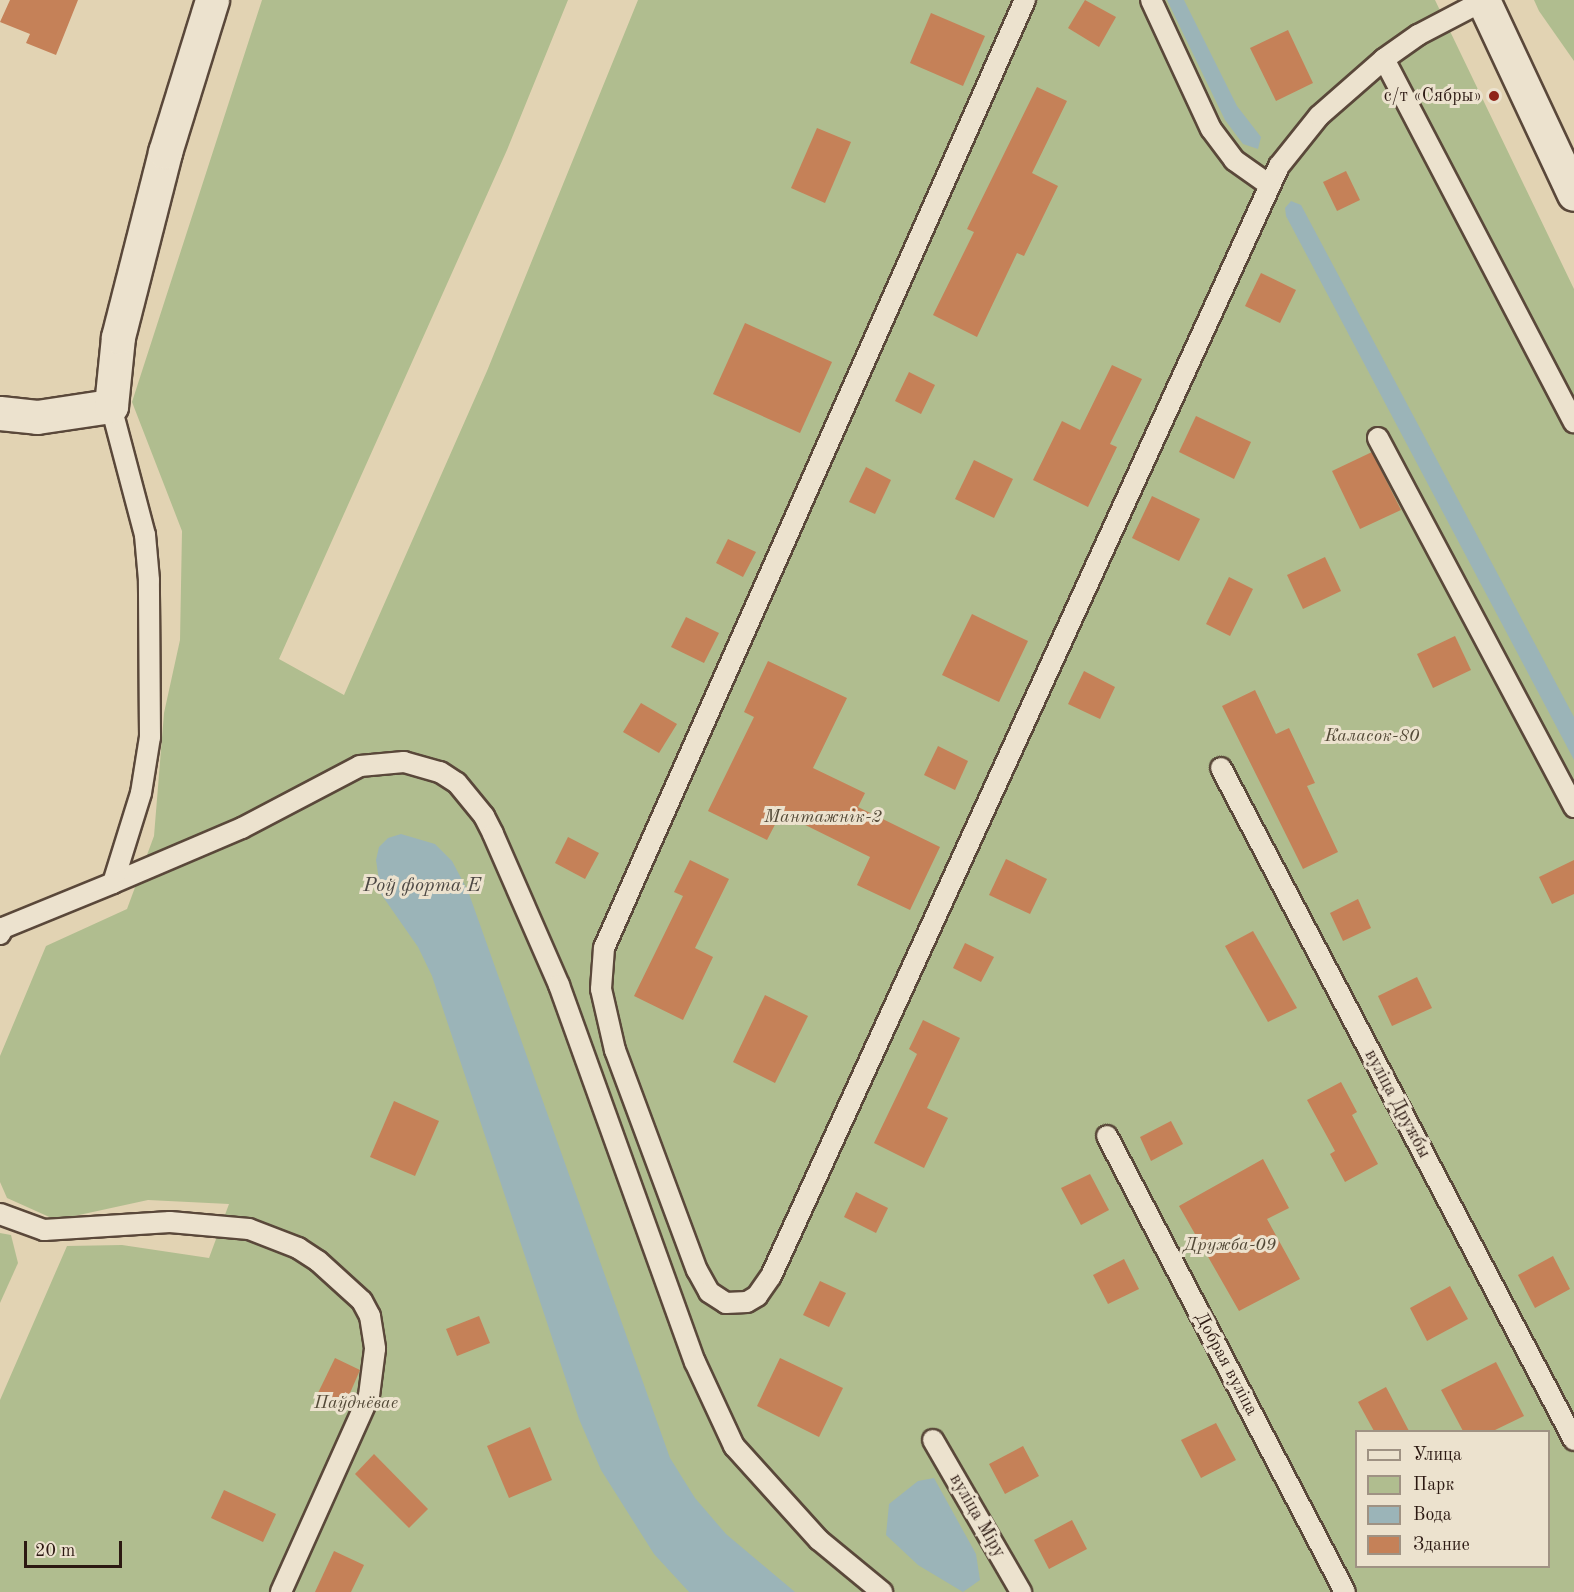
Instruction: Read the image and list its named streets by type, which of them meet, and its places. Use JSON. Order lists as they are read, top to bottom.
{
  "streets": {
    "lane": ["вуліца Дружбы", "Добрая вуліца", "вуліца Міру"]
  },
  "water": ["Роў форта Е"],
  "parks": [
    "Каласок-80",
    "Мантажнік-2",
    "Дружба-09",
    "Паўднёвае"
  ],
  "places": ["с/т «Сябры»"],
  "legend": [
    "Улица",
    "Парк",
    "Вода",
    "Здание"
  ],
  "scale_bar": "20 m"
}
